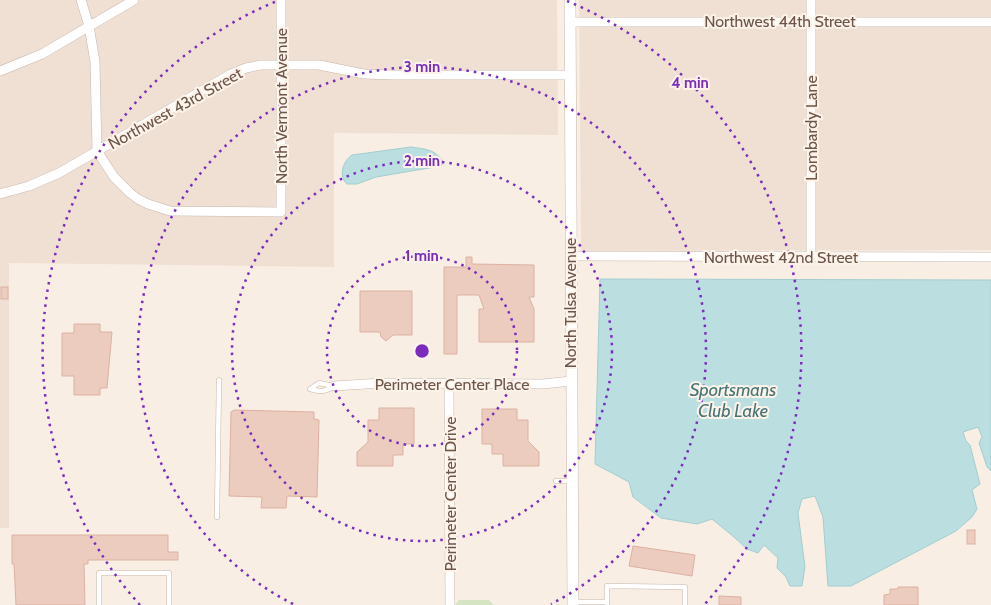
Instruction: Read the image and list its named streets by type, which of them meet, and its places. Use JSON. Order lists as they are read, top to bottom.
{
  "streets": {
    "street": [
      "Northwest 44th Street",
      "North Vermont Avenue",
      "Northwest 43rd Street",
      "Lombardy Lane",
      "Northwest 42nd Street",
      "North Tulsa Avenue",
      "Perimeter Center Place",
      "Perimeter Center Drive"
    ]
  },
  "crossings": [
    ["Northwest 44th Street", "Lombardy Lane"],
    ["Northwest 44th Street", "North Tulsa Avenue"],
    ["North Vermont Avenue", "Northwest 43rd Street"],
    ["Northwest 43rd Street", "North Tulsa Avenue"],
    ["Lombardy Lane", "Northwest 42nd Street"],
    ["Northwest 42nd Street", "North Tulsa Avenue"],
    ["North Tulsa Avenue", "Perimeter Center Place"],
    ["Perimeter Center Place", "Perimeter Center Drive"]
  ],
  "water": ["Sportsmans Club Lake"],
  "rings": [
    "3 min",
    "4 min",
    "2 min",
    "1 min"
  ]
}
